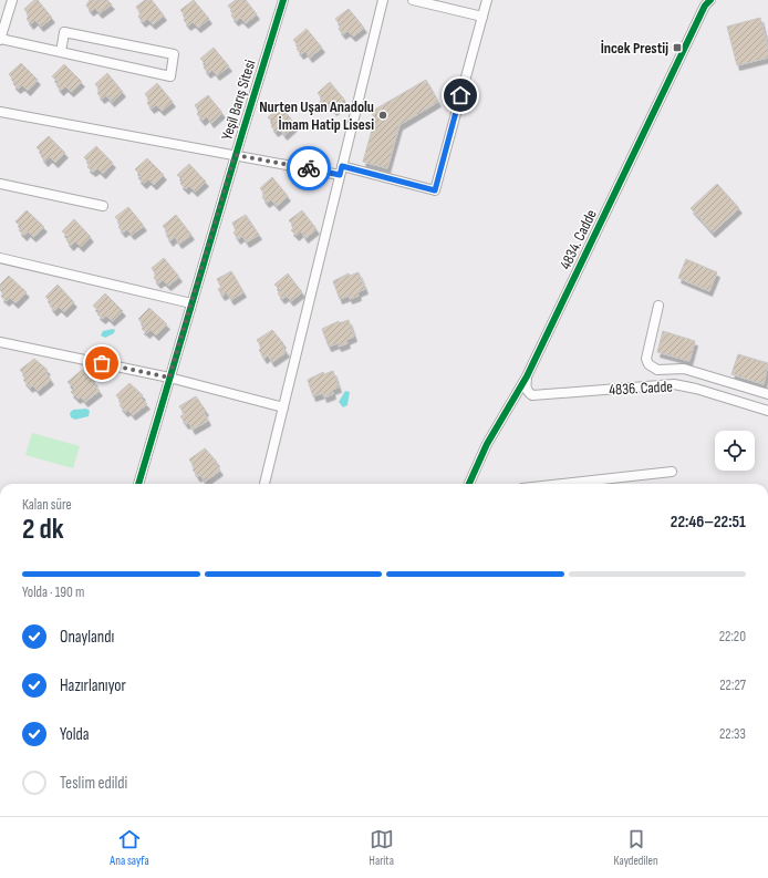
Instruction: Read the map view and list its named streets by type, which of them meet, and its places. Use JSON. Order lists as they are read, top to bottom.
{
  "streets": {
    "street": ["Yeşil Barış Sitesi", "4834. Cadde", "4836. Cadde"]
  },
  "crossings": [
    ["4834. Cadde", "4836. Cadde"]
  ],
  "places": {
    "transit": ["İncek Prestij"],
    "other": ["Nurten Uşan Anadolu İmam Hatip Lisesi"]
  },
  "page": {
    "heading": ["2 dk", "Kalan süre", "22:46–22:51"],
    "bar": "Yolda · 190 m",
    "list": [
      ["Onaylandı", "22:20"],
      ["Hazırlanıyor", "22:27"],
      ["Yolda", "22:33"],
      "Teslim edildi"
    ],
    "tabs": ["Ana sayfa", "Harita", "Kaydedilen"]
  }
}
